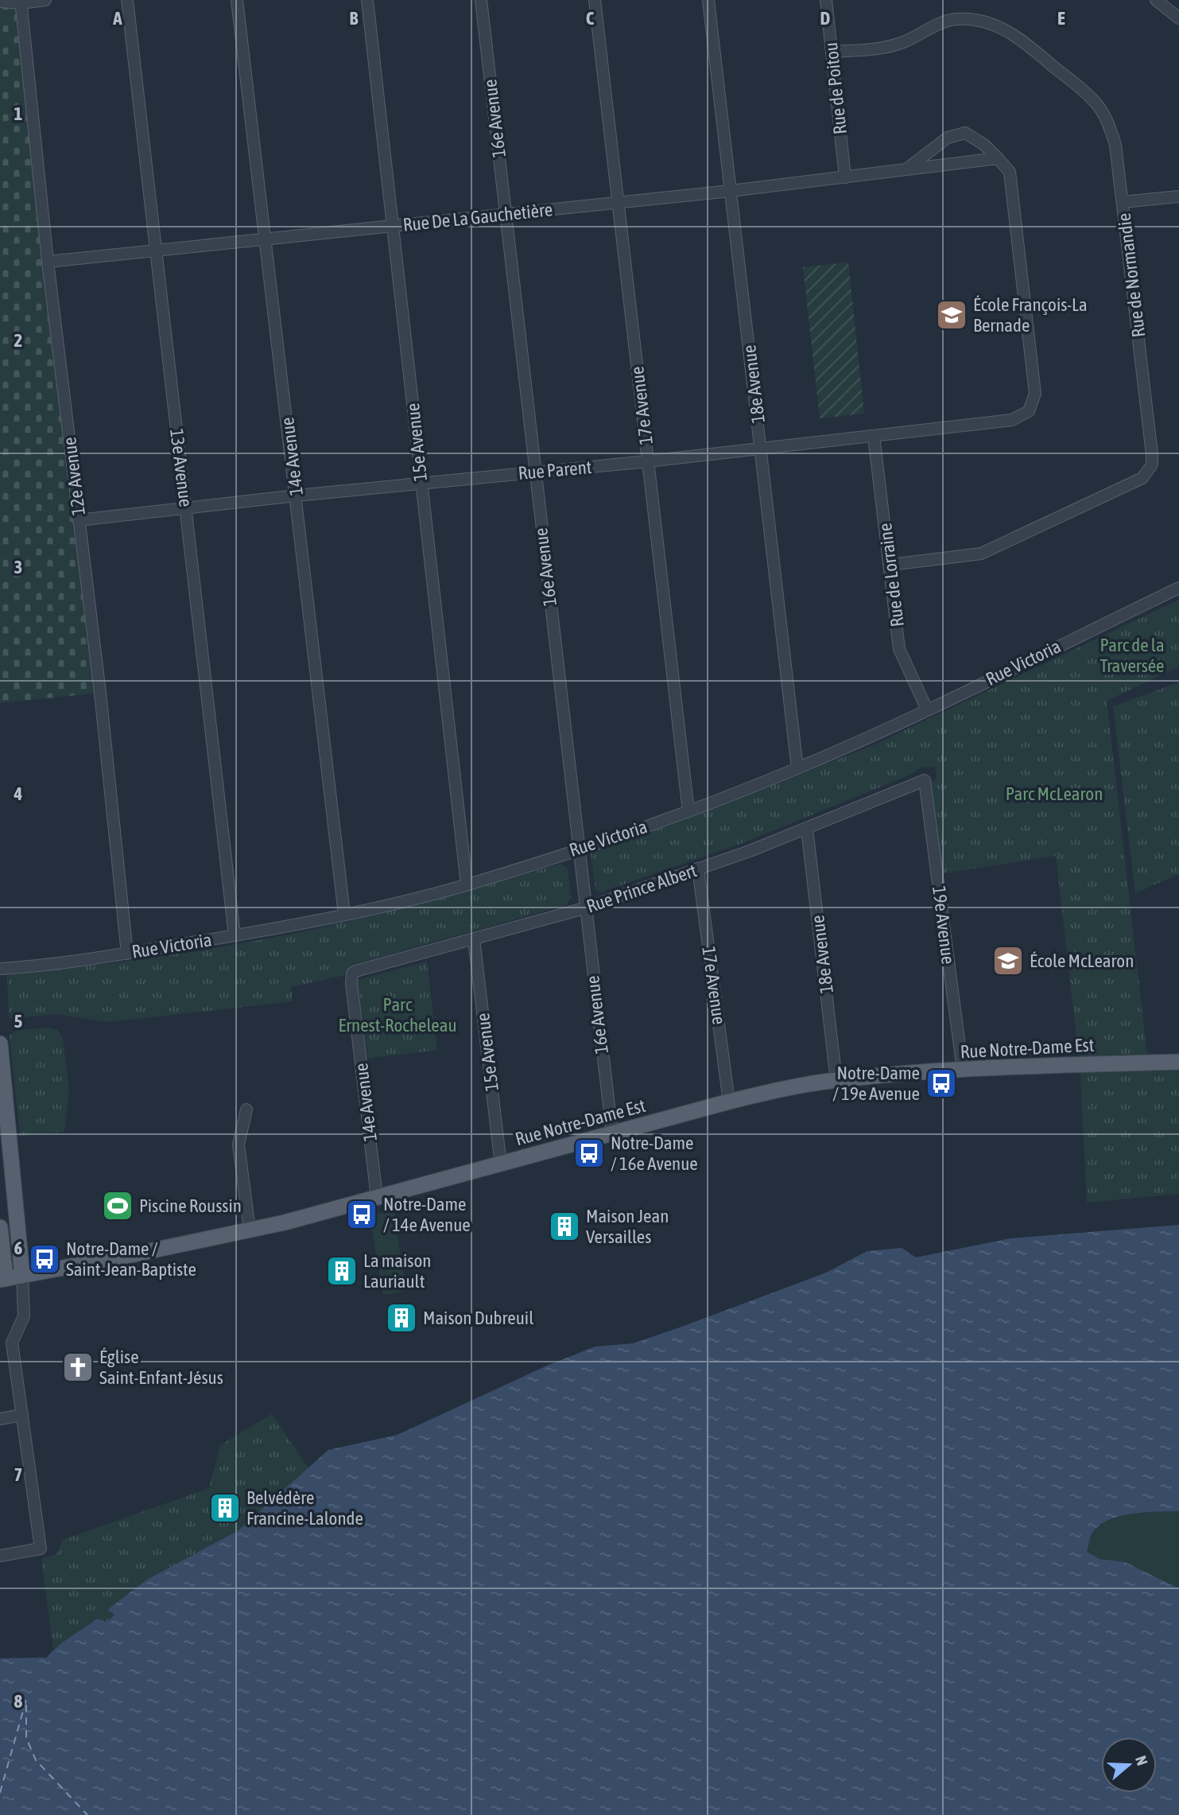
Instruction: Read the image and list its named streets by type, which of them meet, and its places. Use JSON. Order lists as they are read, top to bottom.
{
  "streets": {
    "main road": ["Rue Notre-Dame Est"],
    "street": [
      "Rue de Poitou",
      "16e Avenue",
      "Rue De La Gauchetière",
      "Rue de Normandie",
      "18e Avenue",
      "17e Avenue",
      "15e Avenue",
      "14e Avenue",
      "13e Avenue",
      "Rue Parent",
      "12e Avenue",
      "Rue de Lorraine",
      "Rue Victoria",
      "Rue Prince Albert",
      "19e Avenue"
    ]
  },
  "crossings": [
    ["Rue de Poitou", "Rue De La Gauchetière"],
    ["Rue de Poitou", "Rue de Normandie"],
    ["16e Avenue", "Rue De La Gauchetière"],
    ["16e Avenue", "Rue Parent"],
    ["16e Avenue", "Rue Victoria"],
    ["16e Avenue", "Rue Prince Albert"],
    ["16e Avenue", "Rue Notre-Dame Est"],
    ["Rue De La Gauchetière", "18e Avenue"],
    ["Rue De La Gauchetière", "17e Avenue"],
    ["Rue De La Gauchetière", "15e Avenue"],
    ["Rue De La Gauchetière", "14e Avenue"],
    ["Rue De La Gauchetière", "13e Avenue"],
    ["Rue De La Gauchetière", "Rue Parent"],
    ["Rue De La Gauchetière", "12e Avenue"],
    ["Rue de Normandie", "Rue de Lorraine"],
    ["18e Avenue", "Rue Parent"],
    ["18e Avenue", "Rue Victoria"],
    ["18e Avenue", "Rue Prince Albert"],
    ["18e Avenue", "Rue Notre-Dame Est"],
    ["17e Avenue", "Rue Parent"],
    ["17e Avenue", "Rue Victoria"],
    ["17e Avenue", "Rue Prince Albert"],
    ["17e Avenue", "Rue Notre-Dame Est"],
    ["15e Avenue", "Rue Parent"],
    ["15e Avenue", "Rue Victoria"],
    ["15e Avenue", "Rue Prince Albert"],
    ["15e Avenue", "Rue Notre-Dame Est"],
    ["14e Avenue", "Rue Parent"],
    ["14e Avenue", "Rue Victoria"],
    ["14e Avenue", "Rue Prince Albert"],
    ["14e Avenue", "Rue Notre-Dame Est"],
    ["13e Avenue", "Rue Parent"],
    ["13e Avenue", "Rue Victoria"],
    ["Rue Parent", "12e Avenue"],
    ["Rue Parent", "Rue de Lorraine"],
    ["12e Avenue", "Rue Victoria"],
    ["Rue de Lorraine", "Rue Victoria"],
    ["Rue Prince Albert", "19e Avenue"],
    ["19e Avenue", "Rue Notre-Dame Est"]
  ],
  "parks": ["Parc de la Traversée", "Parc McLearon", "Parc Ernest-Rocheleau"],
  "places": {
    "school or university": ["École François-La Bernade", "École McLearon"],
    "bus stop": [
      "Notre-Dame / 19e Avenue",
      "Notre-Dame / 16e Avenue",
      "Notre-Dame / 14e Avenue",
      "Notre-Dame / Saint-Jean-Baptiste"
    ],
    "sports": ["Piscine Roussin"],
    "building": [
      "Maison Jean Versailles",
      "La maison Lauriault",
      "Maison Dubreuil",
      "Belvédère Francine-Lalonde"
    ],
    "church": ["Église Saint-Enfant-Jésus"]
  },
  "north": "right",
  "grid": {
    "columns": [
      "A",
      "B",
      "C",
      "D",
      "E"
    ],
    "rows": [
      "1",
      "2",
      "3",
      "4",
      "5",
      "6",
      "7",
      "8"
    ]
  }
}
